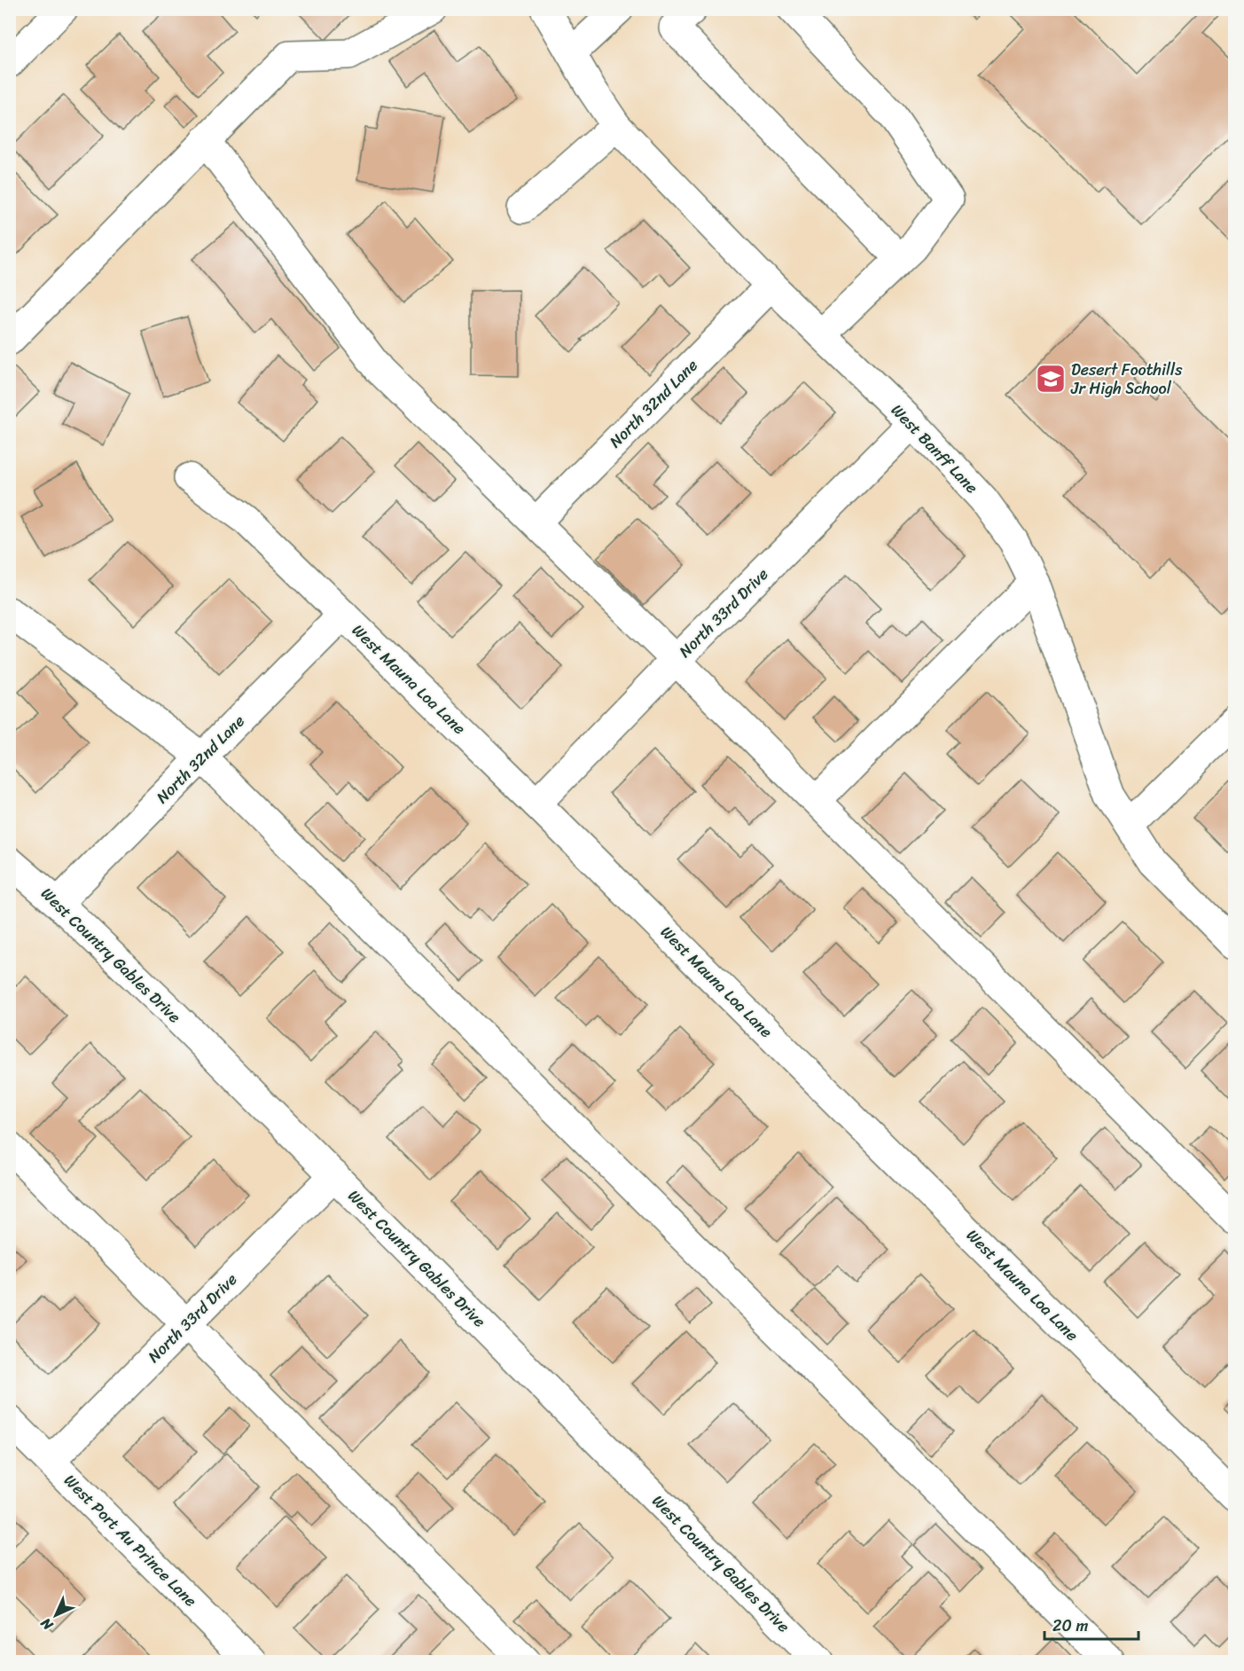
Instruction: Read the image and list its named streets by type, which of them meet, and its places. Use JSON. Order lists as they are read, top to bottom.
{
  "streets": {
    "street": [
      "North 32nd Lane",
      "West Banff Lane",
      "North 33rd Drive",
      "West Mauna Loa Lane",
      "West Country Gables Drive",
      "West Port Au Prince Lane"
    ]
  },
  "crossings": [
    ["North 32nd Lane", "West Banff Lane"],
    ["North 32nd Lane", "West Mauna Loa Lane"],
    ["North 32nd Lane", "West Country Gables Drive"],
    ["West Banff Lane", "North 33rd Drive"],
    ["North 33rd Drive", "West Mauna Loa Lane"],
    ["North 33rd Drive", "West Country Gables Drive"],
    ["North 33rd Drive", "West Port Au Prince Lane"]
  ],
  "places": {
    "school or university": ["Desert Foothills Jr High School"]
  },
  "scale_bar": "20 m",
  "north": "bottom left"
}
